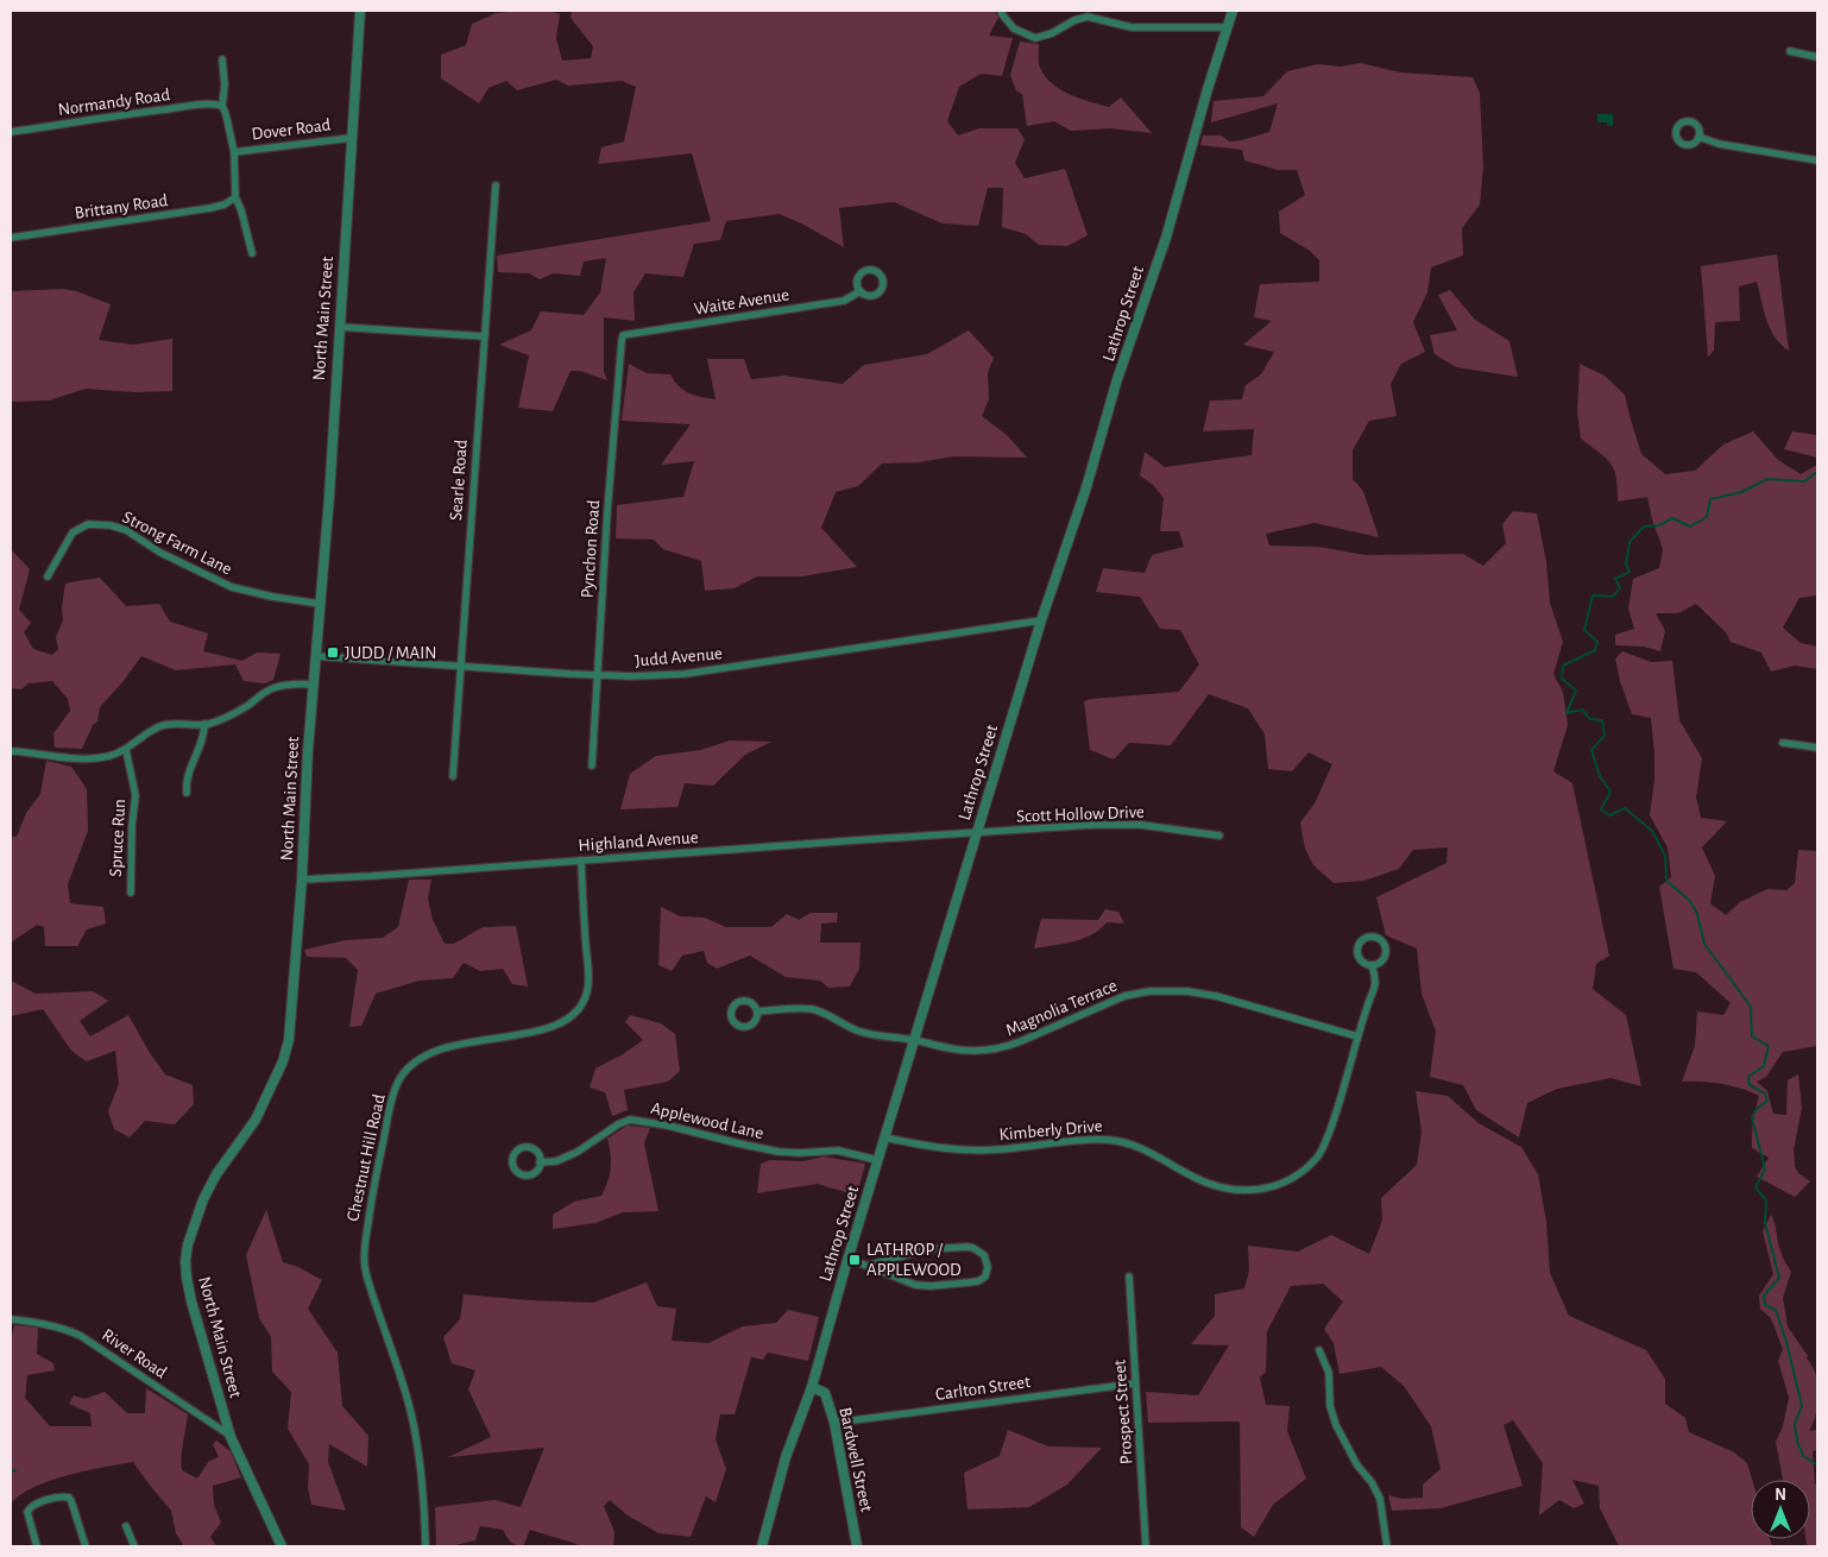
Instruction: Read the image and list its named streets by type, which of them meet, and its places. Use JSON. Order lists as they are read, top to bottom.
{
  "streets": {
    "street": [
      "Normandy Road",
      "Dover Road",
      "Brittany Road",
      "Waite Avenue",
      "Lathrop Street",
      "North Main Street",
      "Searle Road",
      "Strong Farm Lane",
      "Pynchon Road",
      "Judd Avenue",
      "Scott Hollow Drive",
      "Spruce Run",
      "Highland Avenue",
      "Magnolia Terrace",
      "Applewood Lane",
      "Kimberly Drive",
      "Chestnut Hill Road",
      "River Road",
      "Carlton Street",
      "Prospect Street",
      "Bardwell Street"
    ]
  },
  "crossings": [
    ["Dover Road", "North Main Street"],
    ["Waite Avenue", "Pynchon Road"],
    ["Lathrop Street", "Judd Avenue"],
    ["Lathrop Street", "Scott Hollow Drive"],
    ["Lathrop Street", "Highland Avenue"],
    ["Lathrop Street", "Magnolia Terrace"],
    ["Lathrop Street", "Applewood Lane"],
    ["Lathrop Street", "Kimberly Drive"],
    ["Lathrop Street", "Bardwell Street"],
    ["North Main Street", "Strong Farm Lane"],
    ["North Main Street", "Judd Avenue"],
    ["North Main Street", "Highland Avenue"],
    ["North Main Street", "River Road"],
    ["Searle Road", "Judd Avenue"],
    ["Pynchon Road", "Judd Avenue"],
    ["Scott Hollow Drive", "Highland Avenue"],
    ["Highland Avenue", "Chestnut Hill Road"],
    ["Magnolia Terrace", "Kimberly Drive"],
    ["Carlton Street", "Prospect Street"],
    ["Carlton Street", "Bardwell Street"]
  ],
  "places": {
    "transit": ["JUDD / MAIN", "LATHROP / APPLEWOOD"]
  },
  "north": "top"
}
